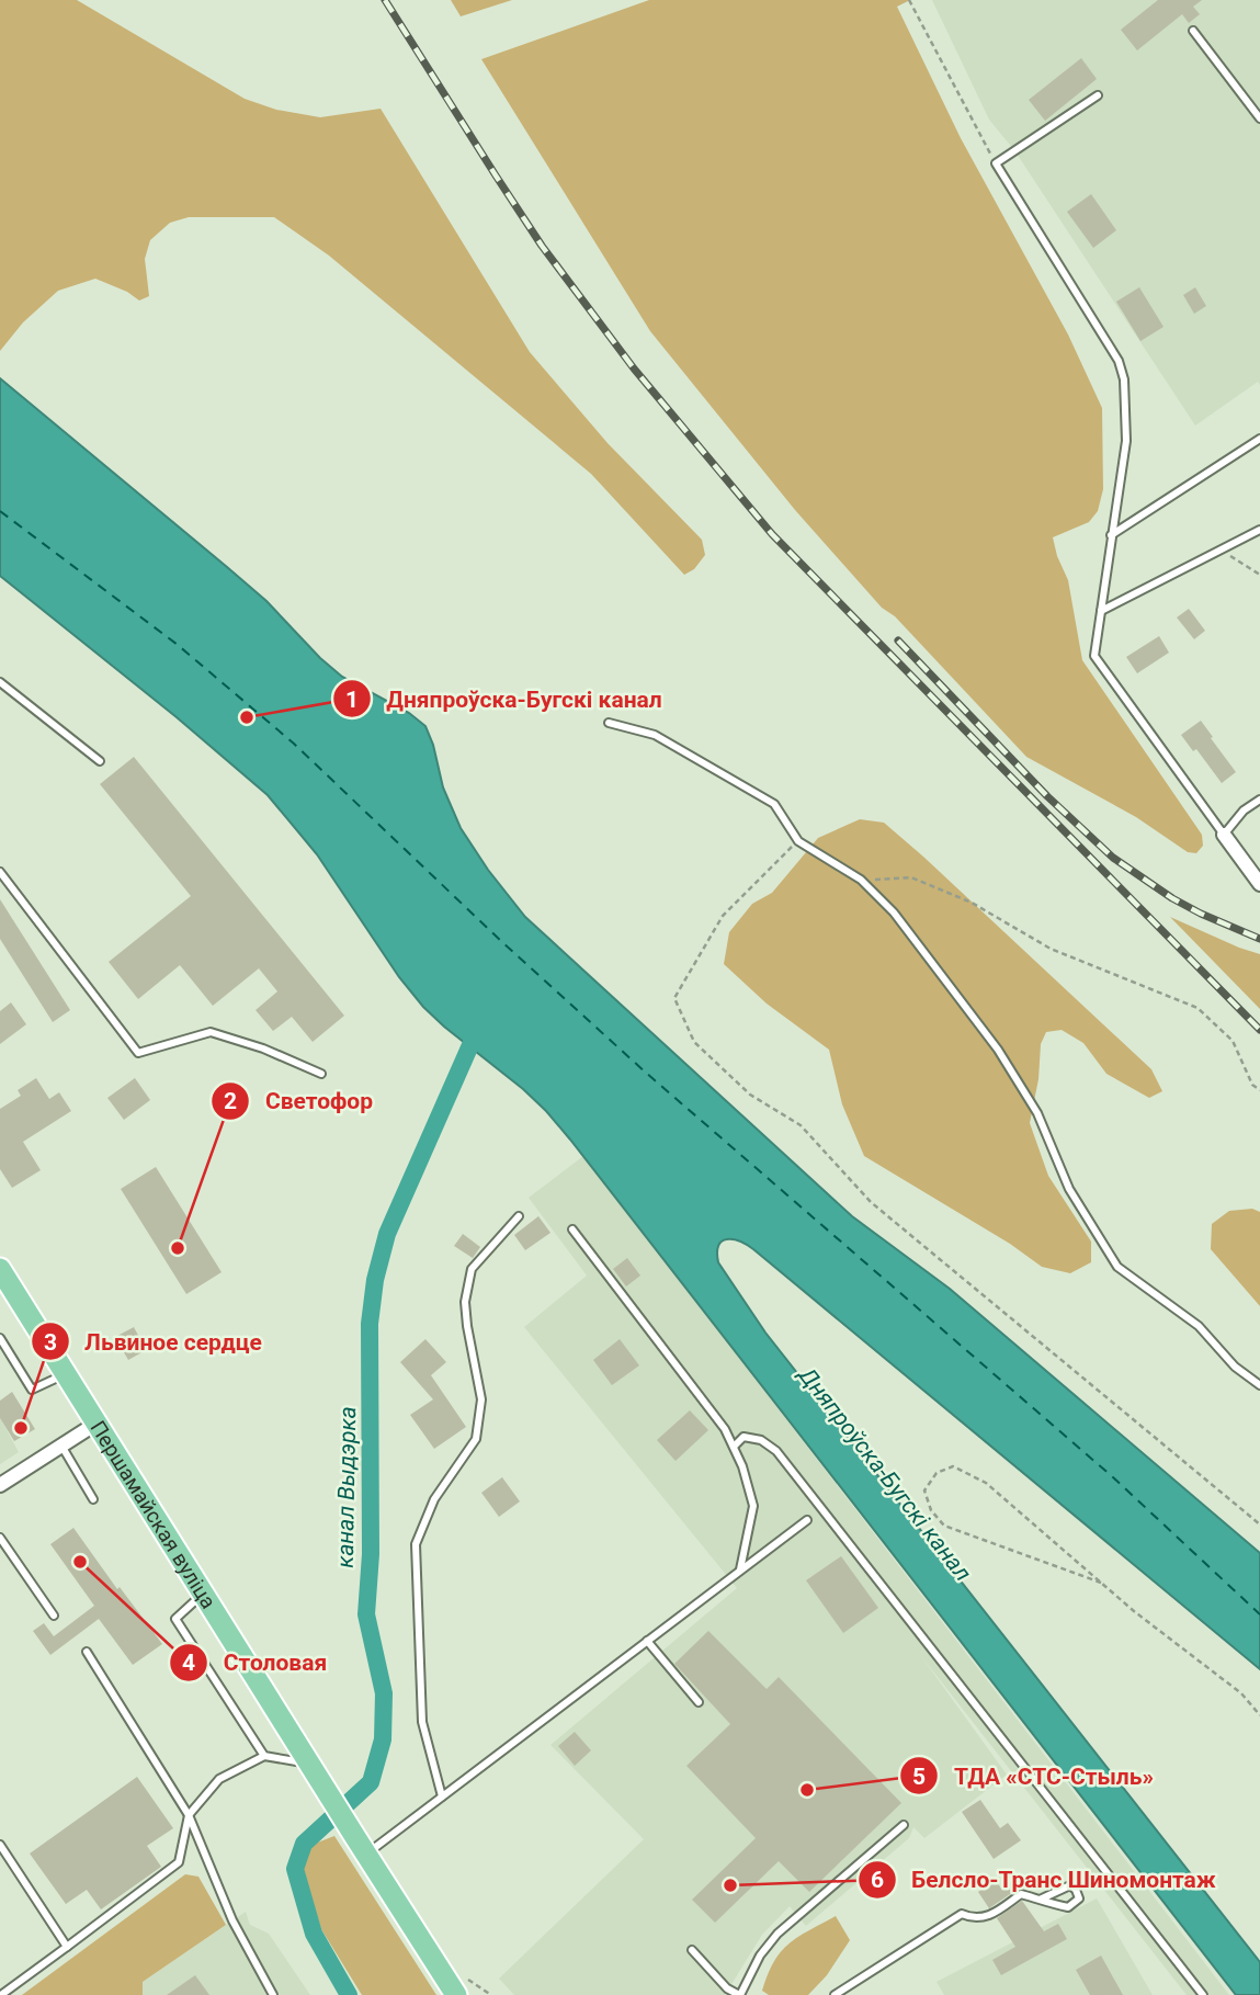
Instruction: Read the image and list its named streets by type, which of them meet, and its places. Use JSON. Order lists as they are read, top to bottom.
{
  "streets": {
    "main road": ["Першамайская вуліца"]
  },
  "water": ["Дняпроўска-Бугскі канал", "канал Выдэрка"],
  "places": [
    "Дняпроўска-Бугскі канал",
    "Светофор",
    "Львиное сердце",
    "Столовая",
    "ТДА «СТС-Стыль»",
    "Белсло-Транс Шиномонтаж"
  ]
}
